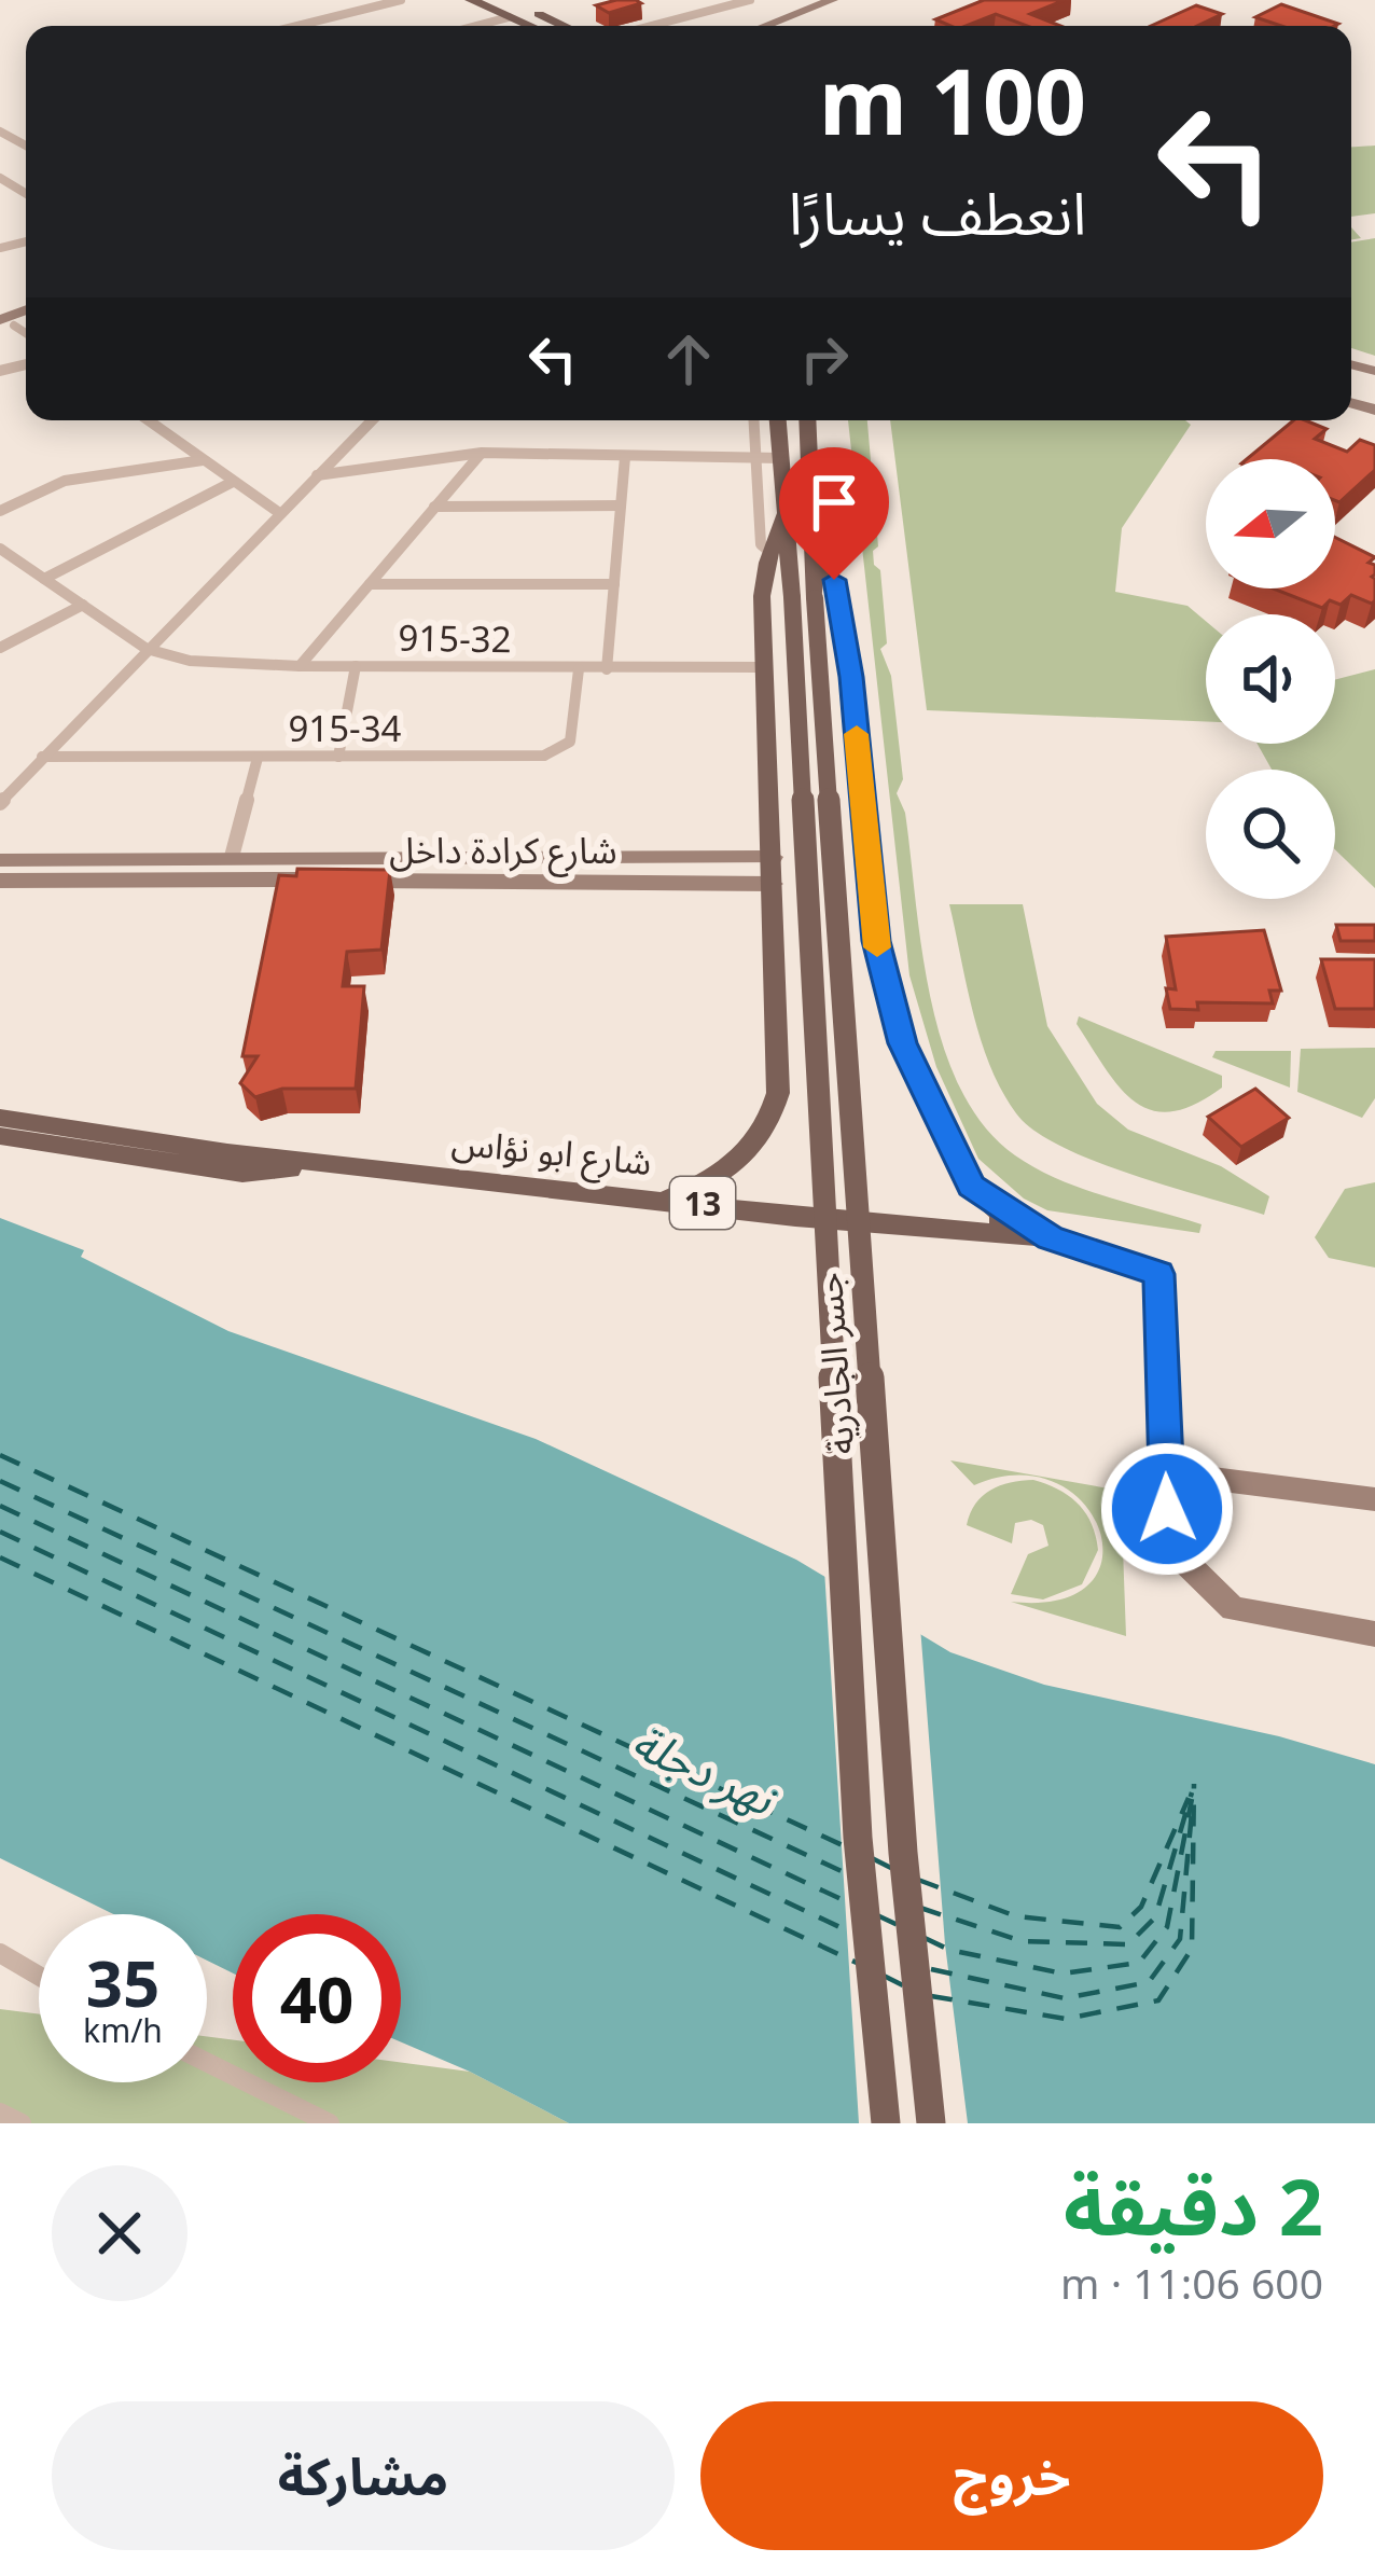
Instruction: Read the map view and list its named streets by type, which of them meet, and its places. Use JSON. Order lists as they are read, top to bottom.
{
  "streets": {
    "main road": [
      "شارع كرادة داخل",
      "شارع ابو نؤاس",
      "13",
      "جسر الجادرية"
    ],
    "street": ["915-32", "915-34"]
  },
  "crossings": [
    ["915-32", "915-34"]
  ],
  "water": ["نهر دجلة"],
  "north": "left",
  "page": {
    "turn": ["100 m", "انعطف يسارًا"],
    "speed": "35 km/h",
    "limit": "40",
    "heading": ["2 دقيقة", "600 m · 11:06"],
    "buttons": ["خروج", "مشاركة"]
  }
}
